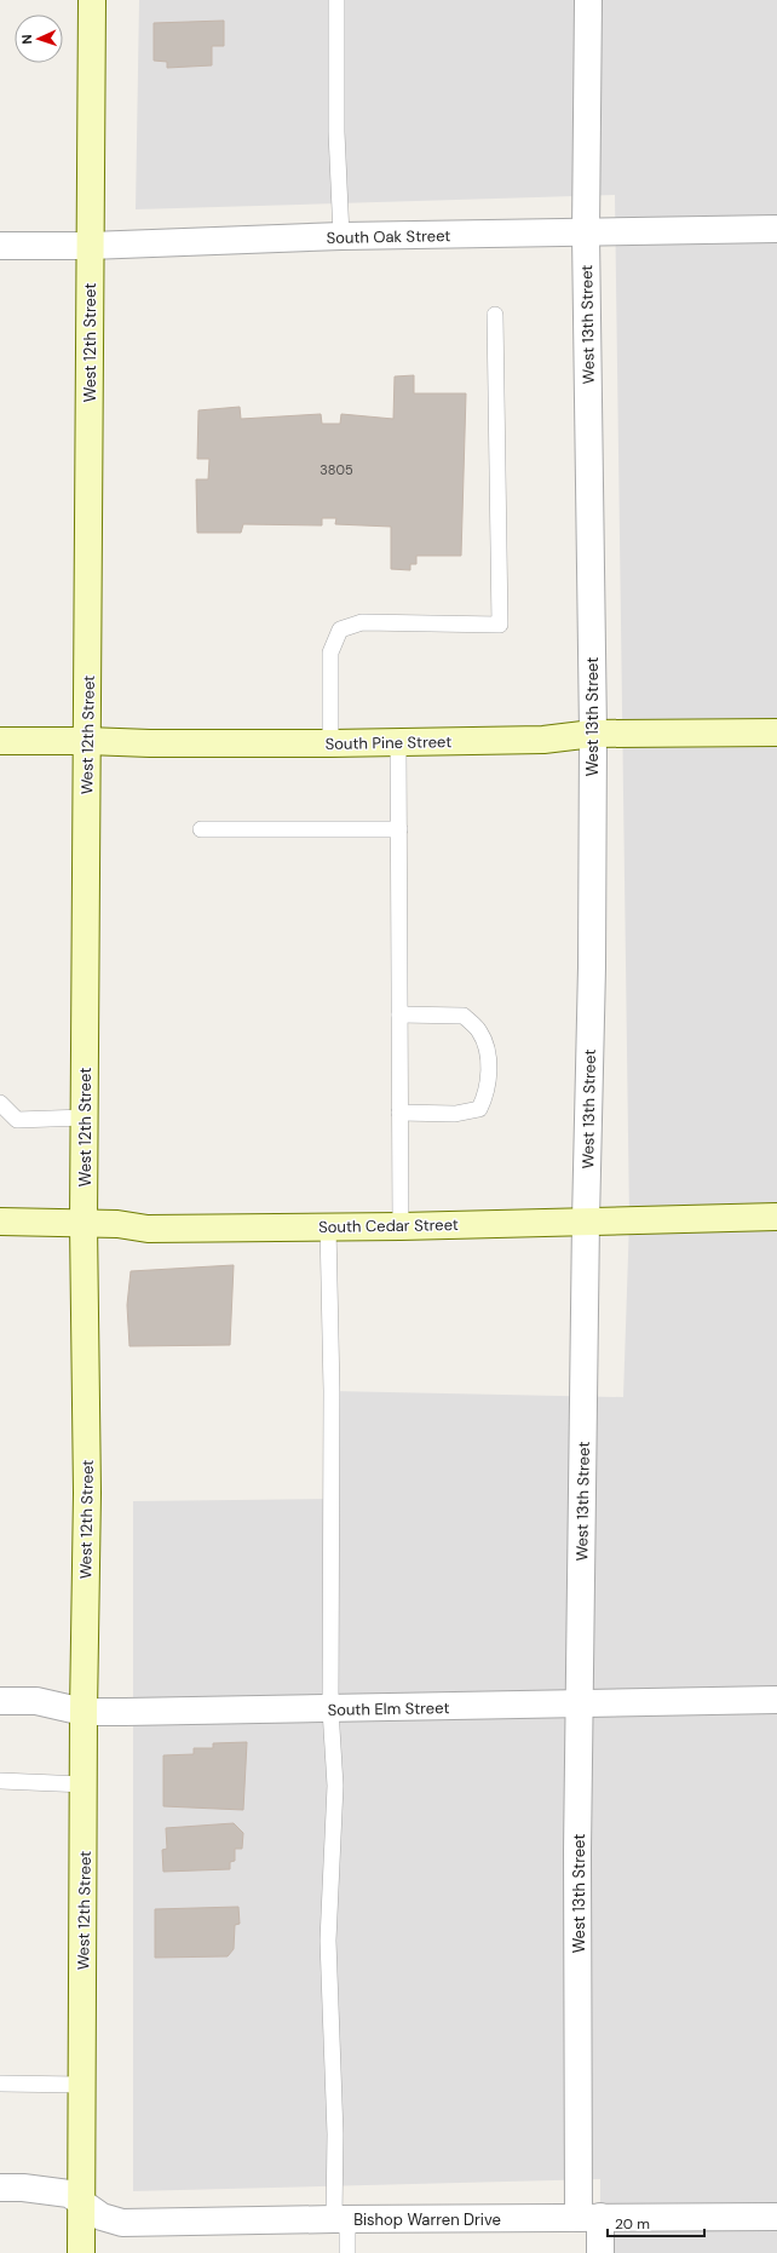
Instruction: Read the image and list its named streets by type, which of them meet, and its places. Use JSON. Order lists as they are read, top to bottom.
{
  "streets": {
    "main road": ["West 12th Street", "South Pine Street", "South Cedar Street"],
    "street": [
      "South Oak Street",
      "West 13th Street",
      "South Elm Street",
      "Bishop Warren Drive"
    ]
  },
  "crossings": [
    ["South Oak Street", "West 13th Street"],
    ["South Oak Street", "West 12th Street"],
    ["West 13th Street", "South Pine Street"],
    ["West 13th Street", "South Cedar Street"],
    ["West 13th Street", "South Elm Street"],
    ["West 13th Street", "Bishop Warren Drive"],
    ["West 12th Street", "South Pine Street"],
    ["West 12th Street", "South Cedar Street"],
    ["West 12th Street", "South Elm Street"],
    ["West 12th Street", "Bishop Warren Drive"]
  ],
  "house_numbers": ["3805"],
  "scale_bar": "20 m",
  "north": "left"
}
